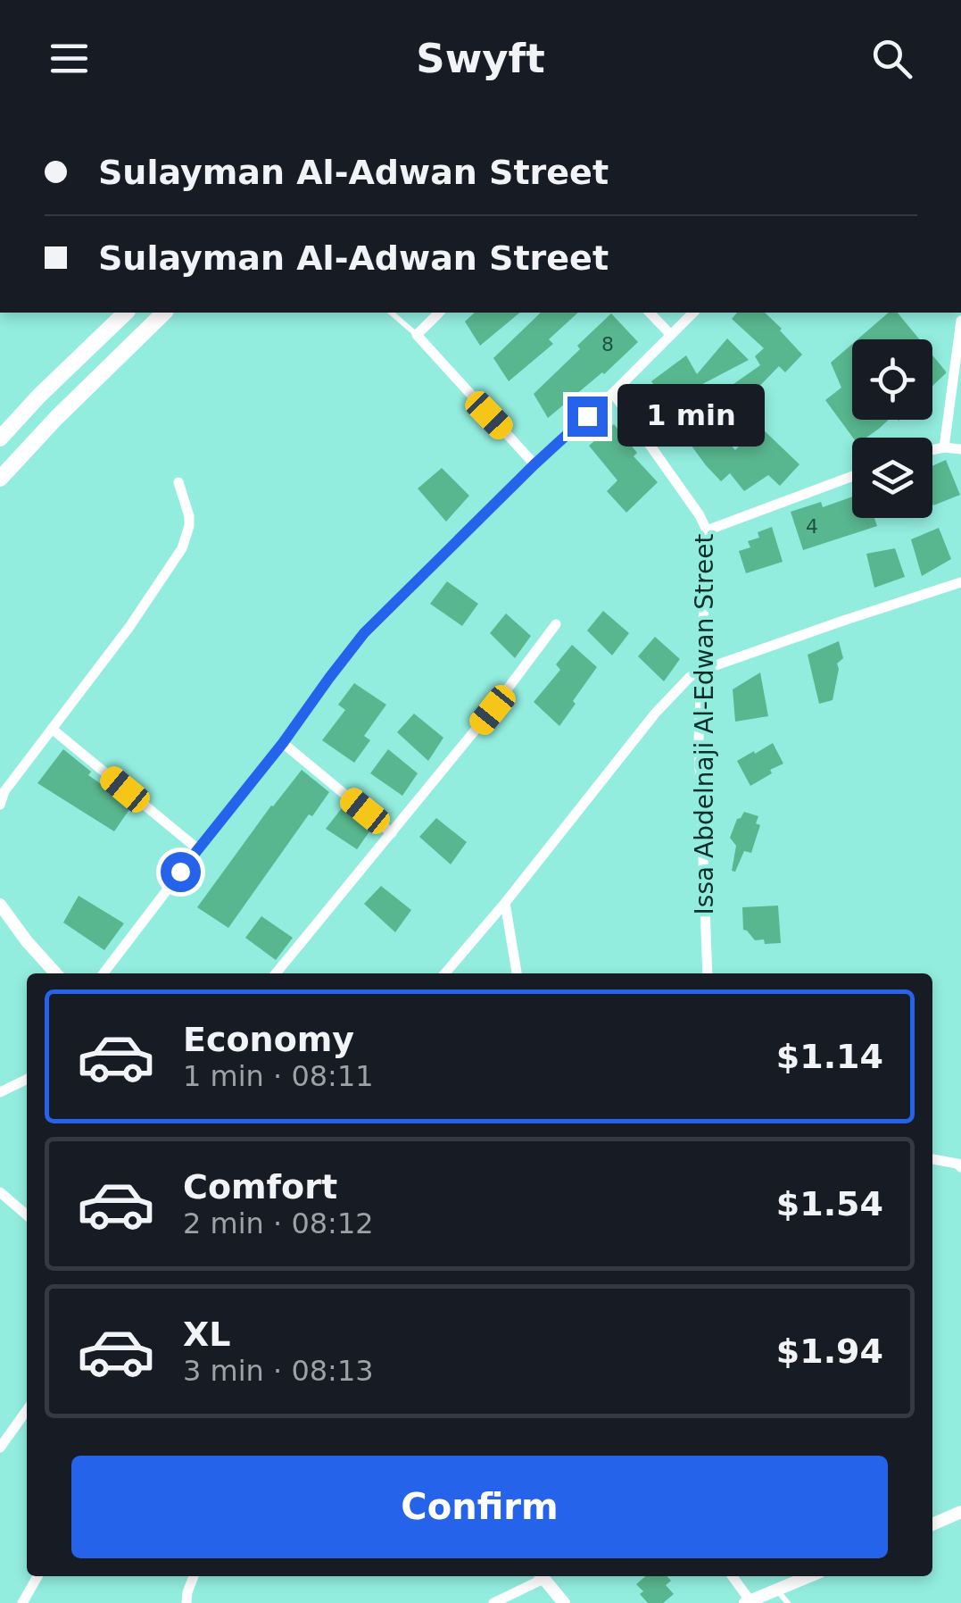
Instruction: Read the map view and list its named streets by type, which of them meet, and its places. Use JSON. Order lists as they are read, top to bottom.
{
  "streets": {
    "street": ["Issa Abdelnaji Al-Edwan Street"]
  },
  "house_numbers": ["8", "4"],
  "page": {
    "header": "Swyft",
    "banner": ["Sulayman Al-Adwan Street", "Sulayman Al-Adwan Street"],
    "bubble": "1 min",
    "list": [
      {
        "name": "Economy",
        "note": "1 min · 08:11",
        "value": "$1.14"
      },
      {
        "name": "Comfort",
        "note": "2 min · 08:12",
        "value": "$1.54"
      },
      {
        "name": "XL",
        "note": "3 min · 08:13",
        "value": "$1.94"
      }
    ],
    "buttons": "Confirm"
  }
}
